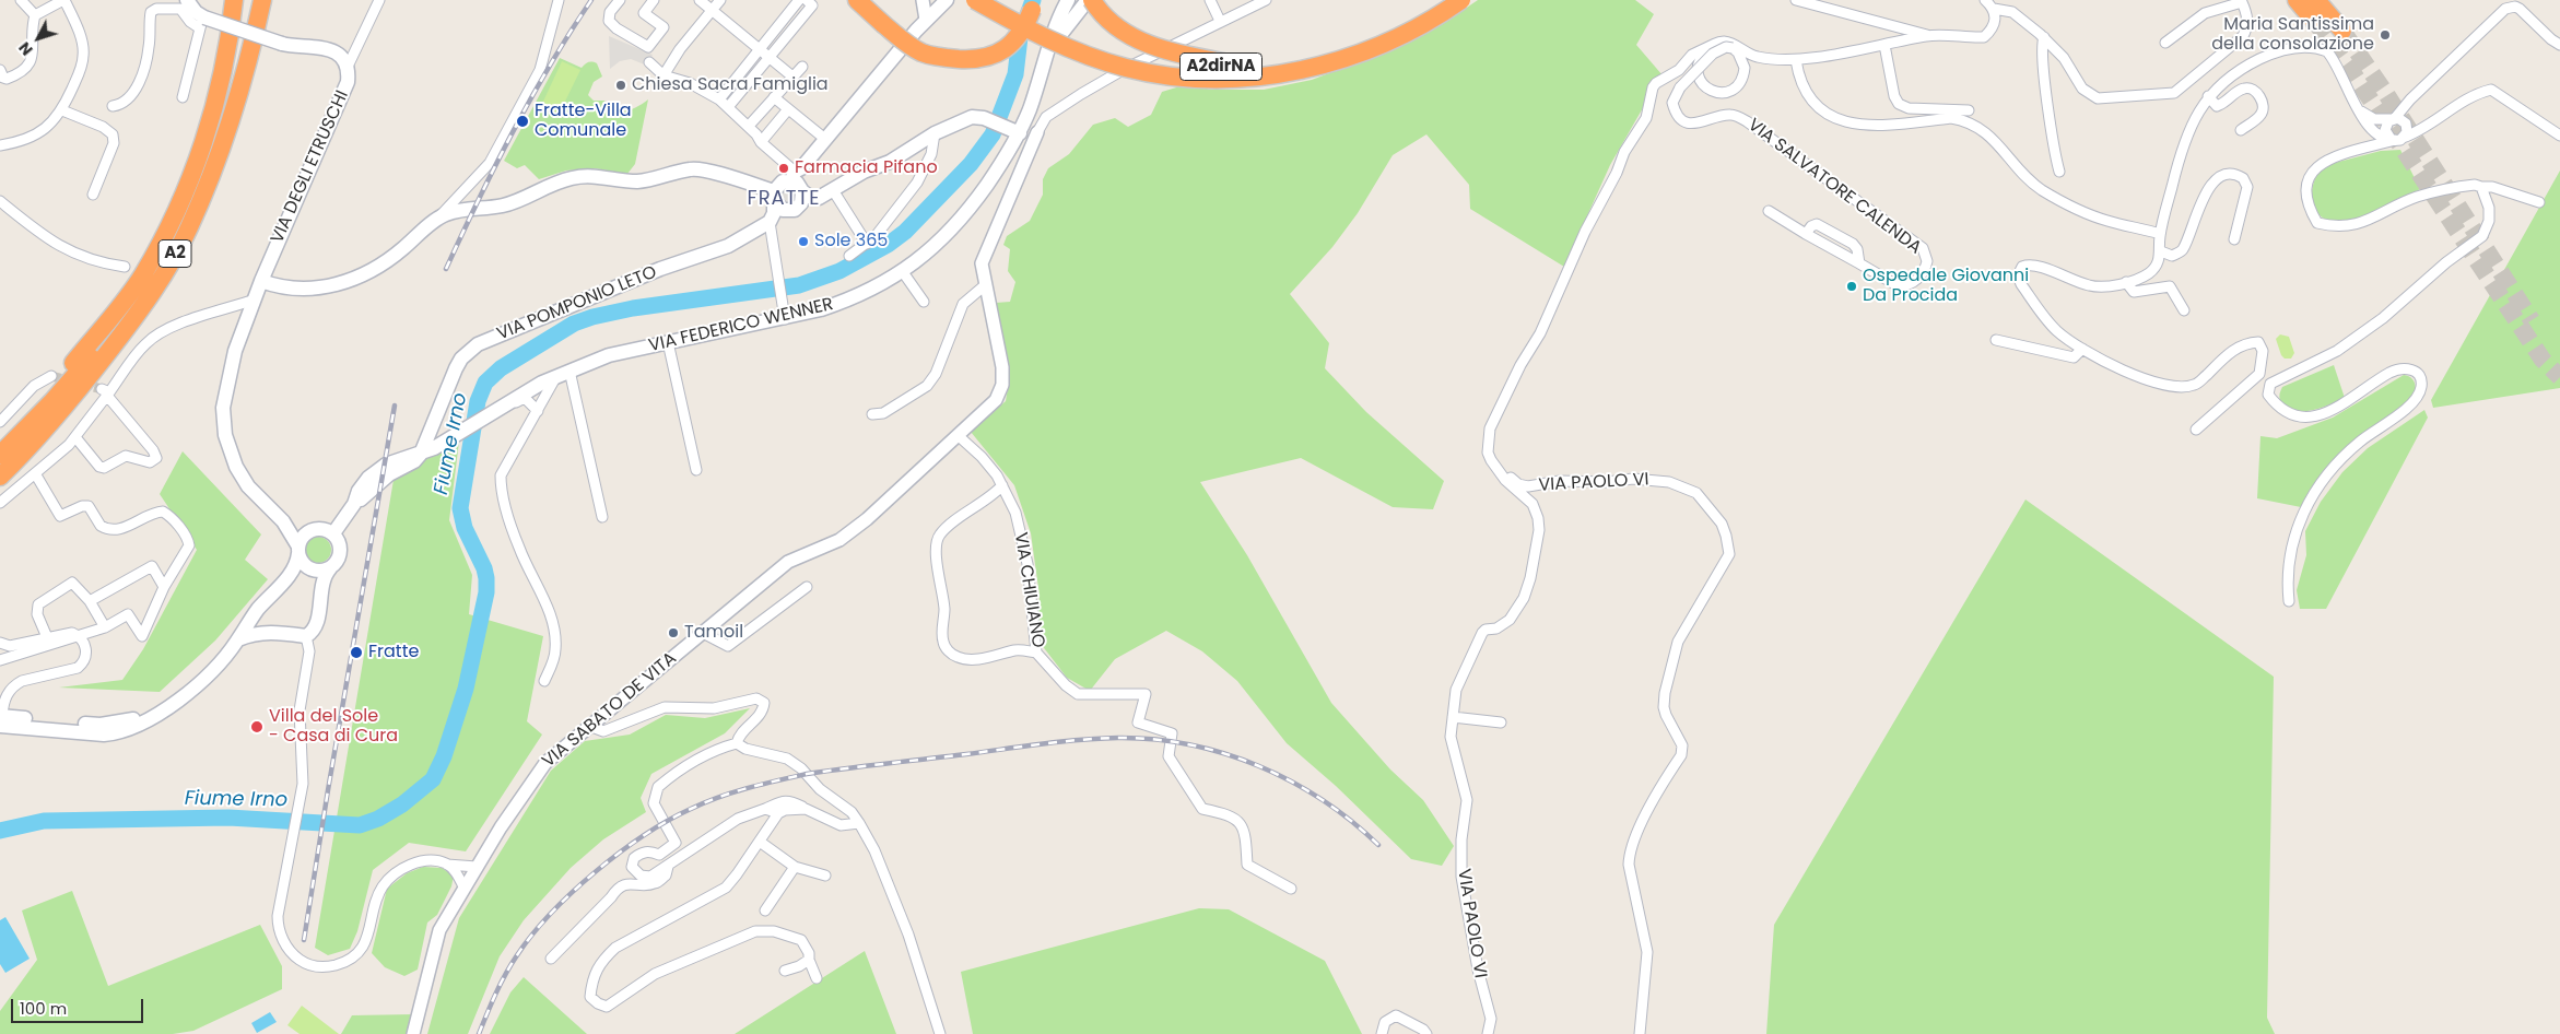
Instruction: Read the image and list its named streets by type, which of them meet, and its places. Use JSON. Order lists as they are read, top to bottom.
{
  "streets": {
    "highway": ["A2dirNA", "A2"],
    "main road": ["VIA DEGLI ETRUSCHI", "VIA POMPONIO LETO", "VIA FEDERICO WENNER"],
    "street": [
      "VIA SALVATORE CALENDA",
      "VIA PAOLO VI",
      "VIA CHIUIANO",
      "VIA SABATO DE VITA"
    ]
  },
  "crossings": [
    ["VIA SALVATORE CALENDA", "VIA PAOLO VI"],
    ["VIA POMPONIO LETO", "VIA FEDERICO WENNER"],
    ["VIA CHIUIANO", "VIA SABATO DE VITA"]
  ],
  "districts": ["FRATTE"],
  "water": ["Fiume Irno"],
  "places": [
    "Maria Santissima della consolazione",
    "Chiesa Sacra Famiglia",
    "Fratte-Villa Comunale",
    "Farmacia Pifano",
    "Sole 365",
    "Ospedale Giovanni Da Procida",
    "Tamoil",
    "Fratte",
    "Villa del Sole - Casa di Cura"
  ],
  "scale_bar": "100 m",
  "north": "bottom left"
}
